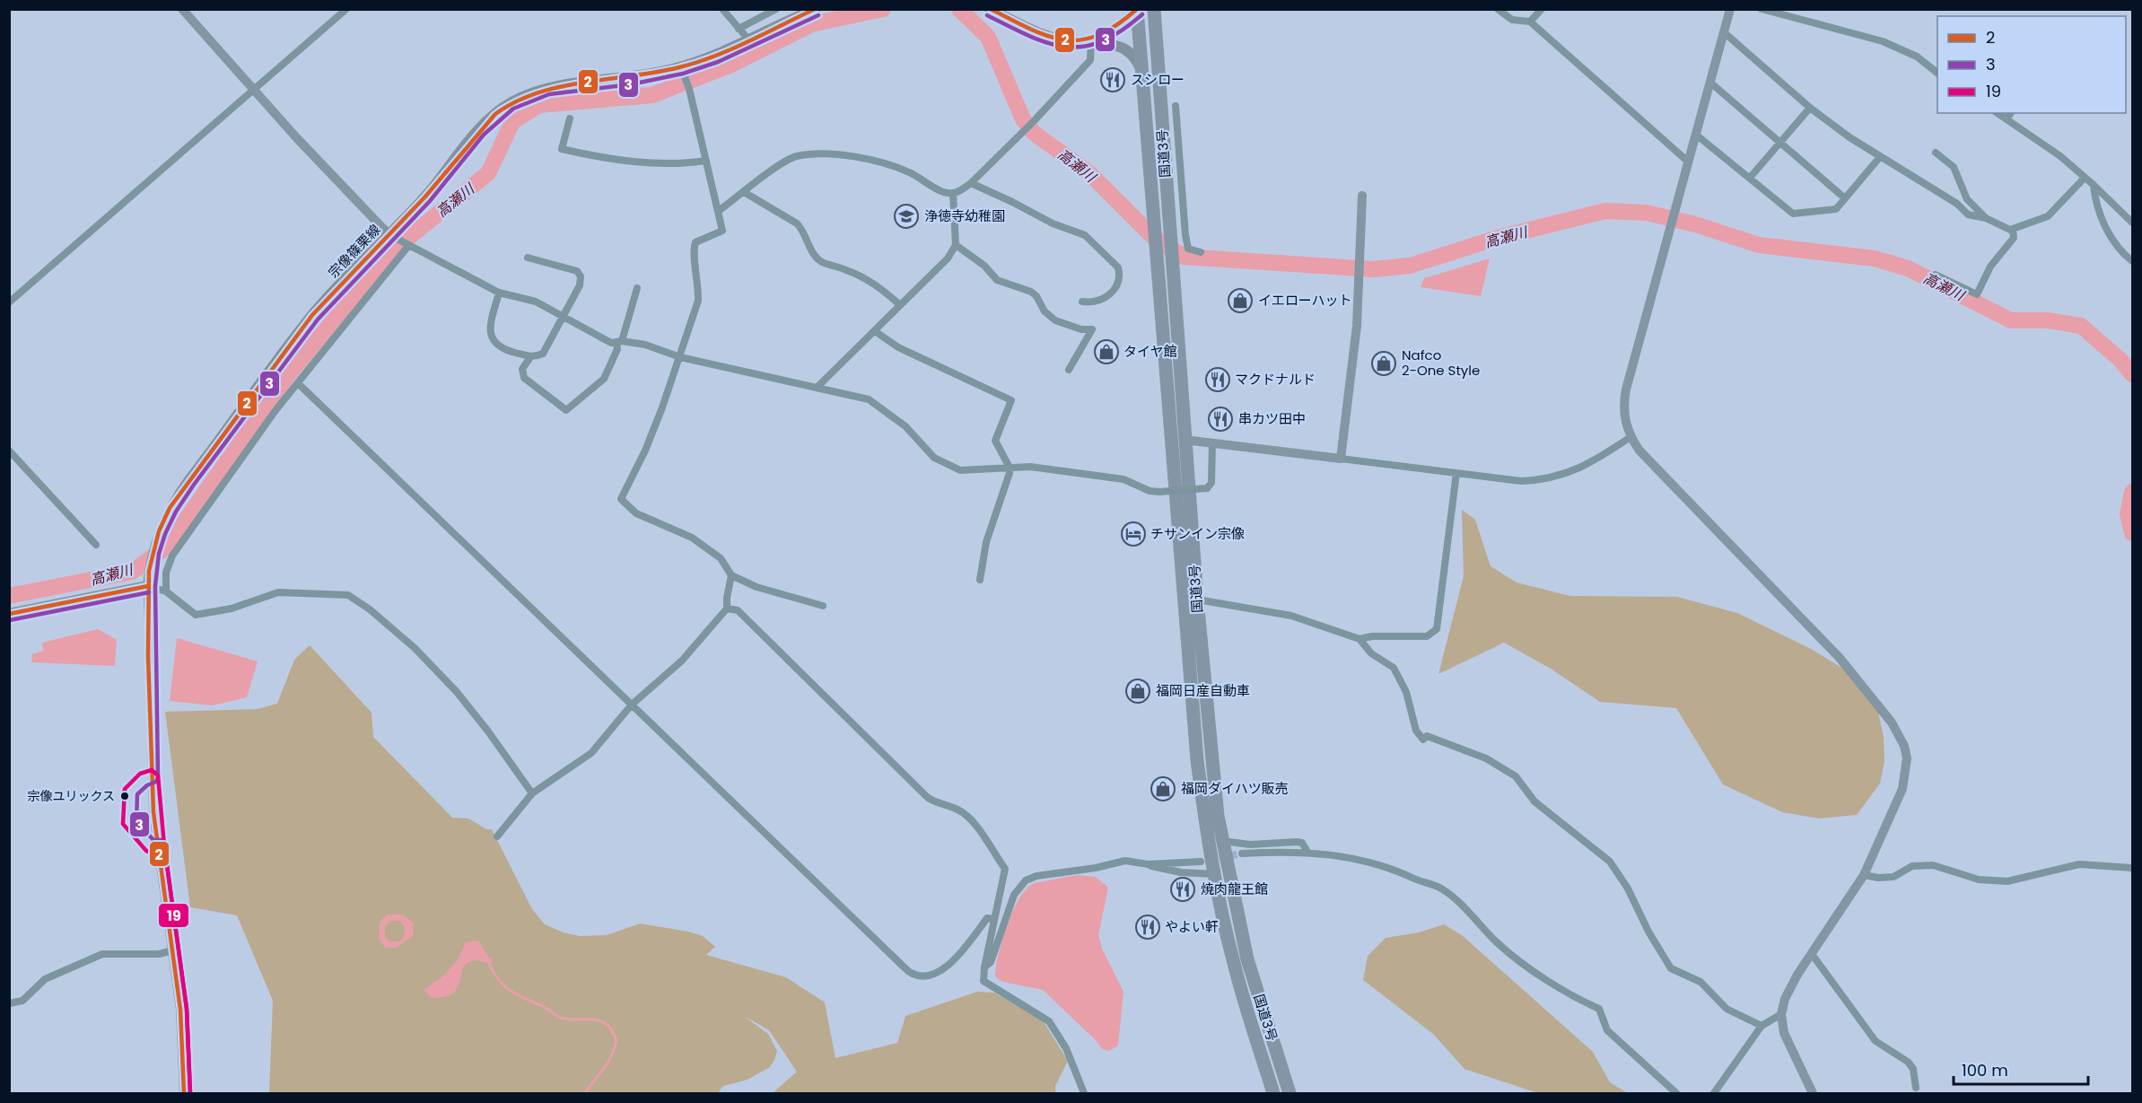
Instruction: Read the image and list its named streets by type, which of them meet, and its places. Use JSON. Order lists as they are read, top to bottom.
{
  "streets": {
    "highway": ["国道3号"],
    "main road": ["宗像篠栗線"]
  },
  "water": ["高瀬川"],
  "places": {
    "restaurant": [
      "スシロー",
      "マクドナルド",
      "串カツ田中",
      "焼肉龍王館",
      "やよい軒"
    ],
    "school or university": ["浄徳寺幼稚園"],
    "shop": [
      "イエローハット",
      "タイヤ館",
      "Nafco 2-One Style",
      "福岡日産自動車",
      "福岡ダイハツ販売"
    ],
    "hotel": ["チサンイン宗像"],
    "other": ["宗像ユリックス"]
  },
  "lines": ["transit line 2", "transit line 3", "transit line 19"],
  "legend": ["2", "3", "19"],
  "scale_bar": "100 m"
}
